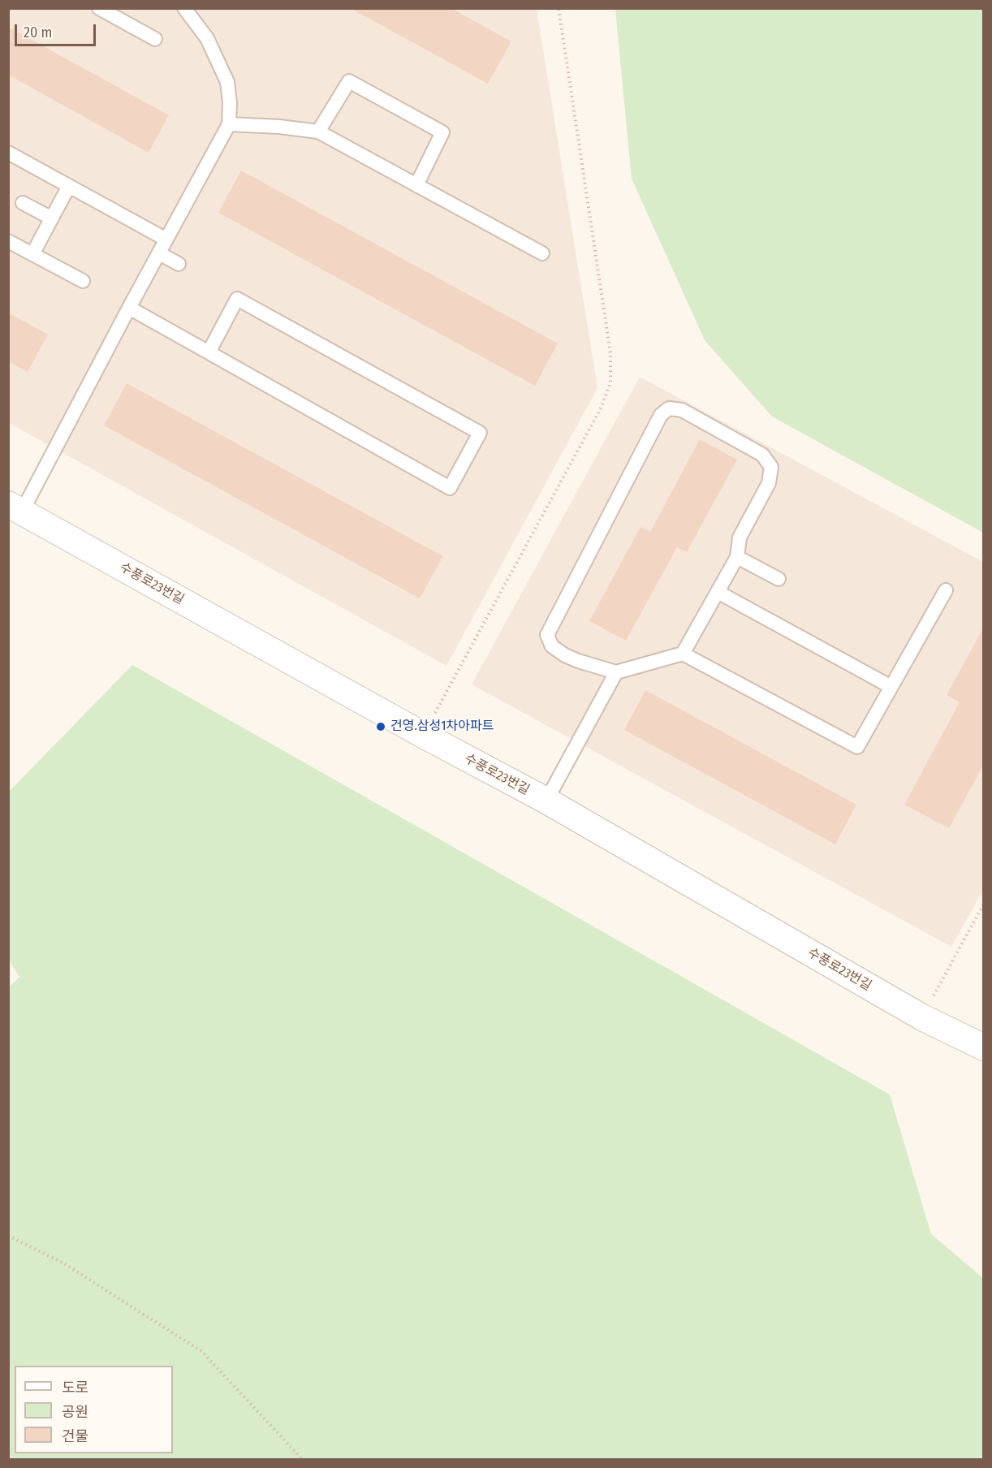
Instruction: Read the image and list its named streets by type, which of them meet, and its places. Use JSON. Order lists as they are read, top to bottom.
{
  "streets": {
    "street": ["수풍로23번길"]
  },
  "places": ["건영.삼성1차아파트"],
  "legend": ["도로", "공원", "건물"],
  "scale_bar": "20 m"
}
